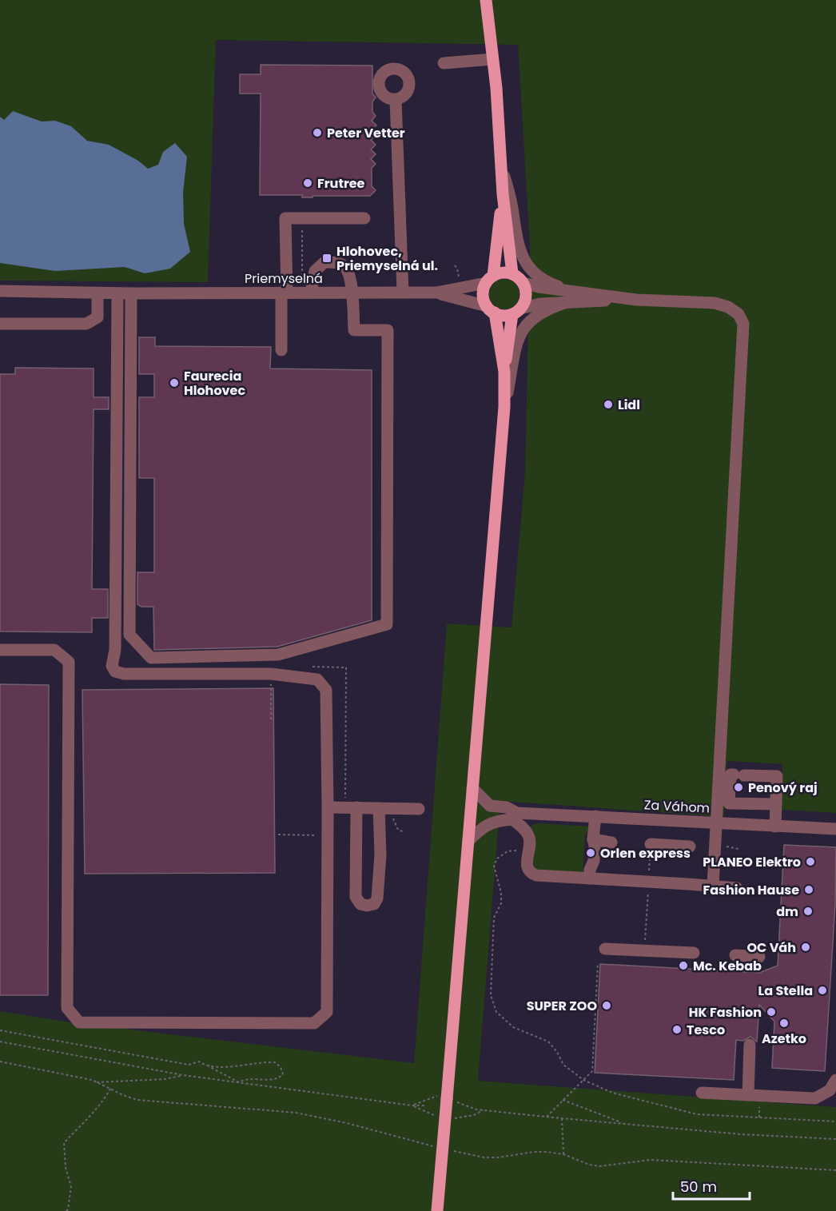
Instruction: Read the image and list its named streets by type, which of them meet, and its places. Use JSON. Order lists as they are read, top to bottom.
{
  "streets": {
    "street": ["Priemyselná", "Za Váhom"]
  },
  "places": {
    "other": [
      "Peter Vetter",
      "Frutree",
      "Faurecia Hlohovec",
      "Lidl",
      "Penový raj",
      "Orlen express",
      "PLANEO Elektro",
      "Fashion Hause",
      "dm",
      "OC Váh",
      "Mc. Kebab",
      "La Stella",
      "SUPER ZOO",
      "HK Fashion",
      "Azetko",
      "Tesco"
    ],
    "transit": ["Hlohovec, Priemyselná ul."]
  },
  "scale_bar": "50 m"
}
